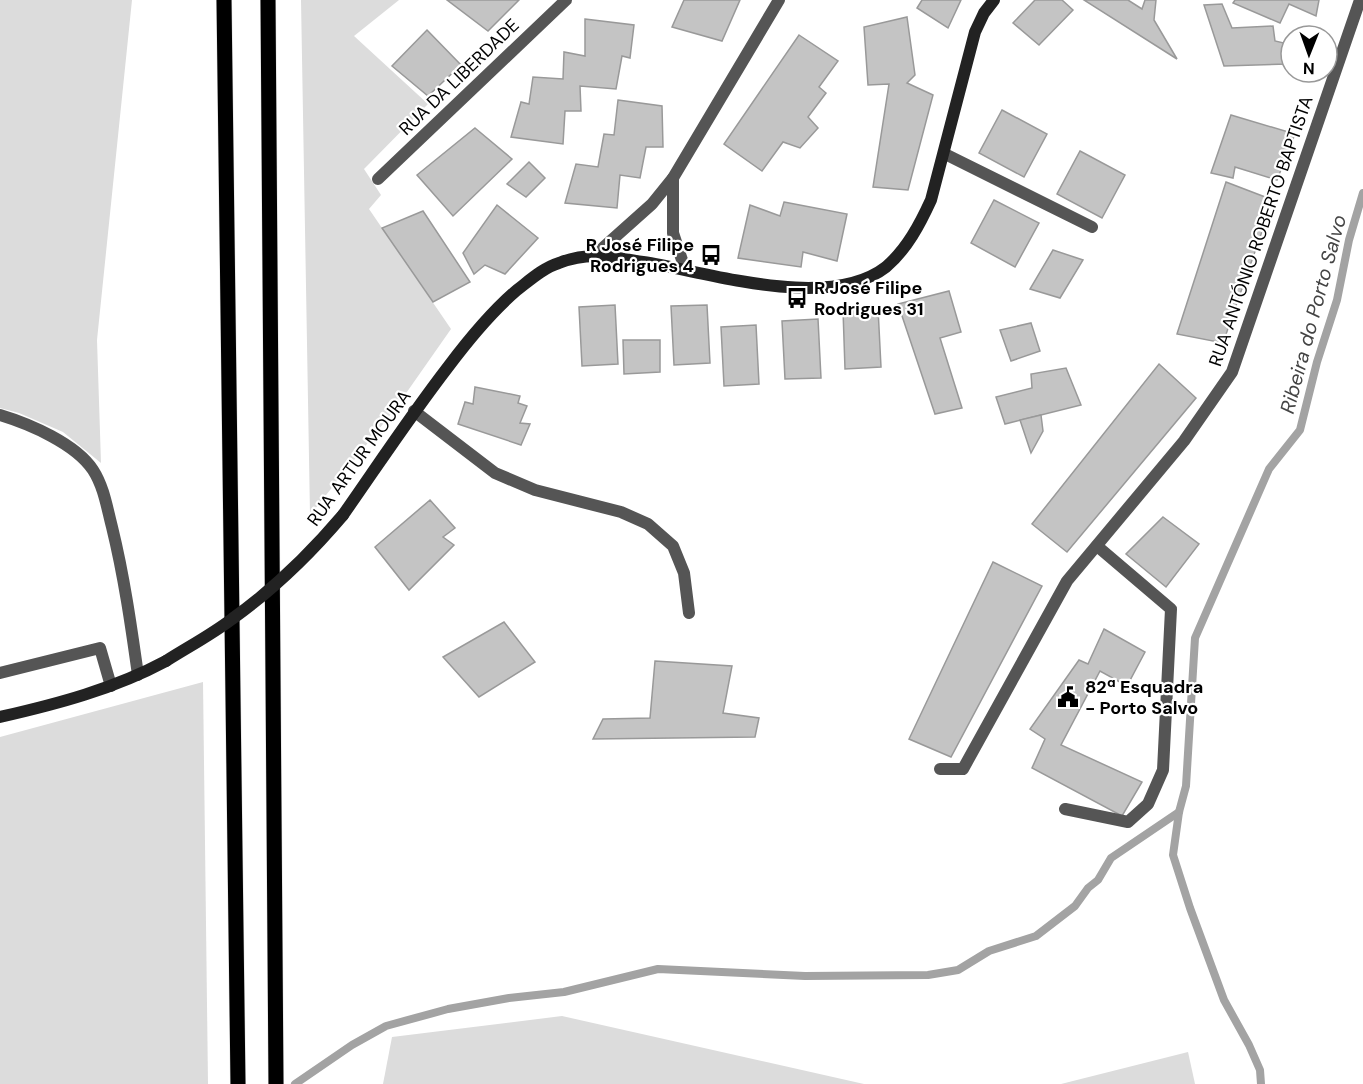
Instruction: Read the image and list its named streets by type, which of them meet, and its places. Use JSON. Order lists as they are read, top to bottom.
{
  "streets": {
    "main road": ["RUA ARTUR MOURA"],
    "street": ["RUA DA LIBERDADE", "RUA ANTÓNIO ROBERTO BAPTISTA"]
  },
  "water": ["Ribeira do Porto Salvo"],
  "places": {
    "bus stop": ["R José Filipe Rodrigues 4", "R José Filipe Rodrigues 31"],
    "public building": ["82ª Esquadra - Porto Salvo"]
  },
  "north": "bottom"
}
